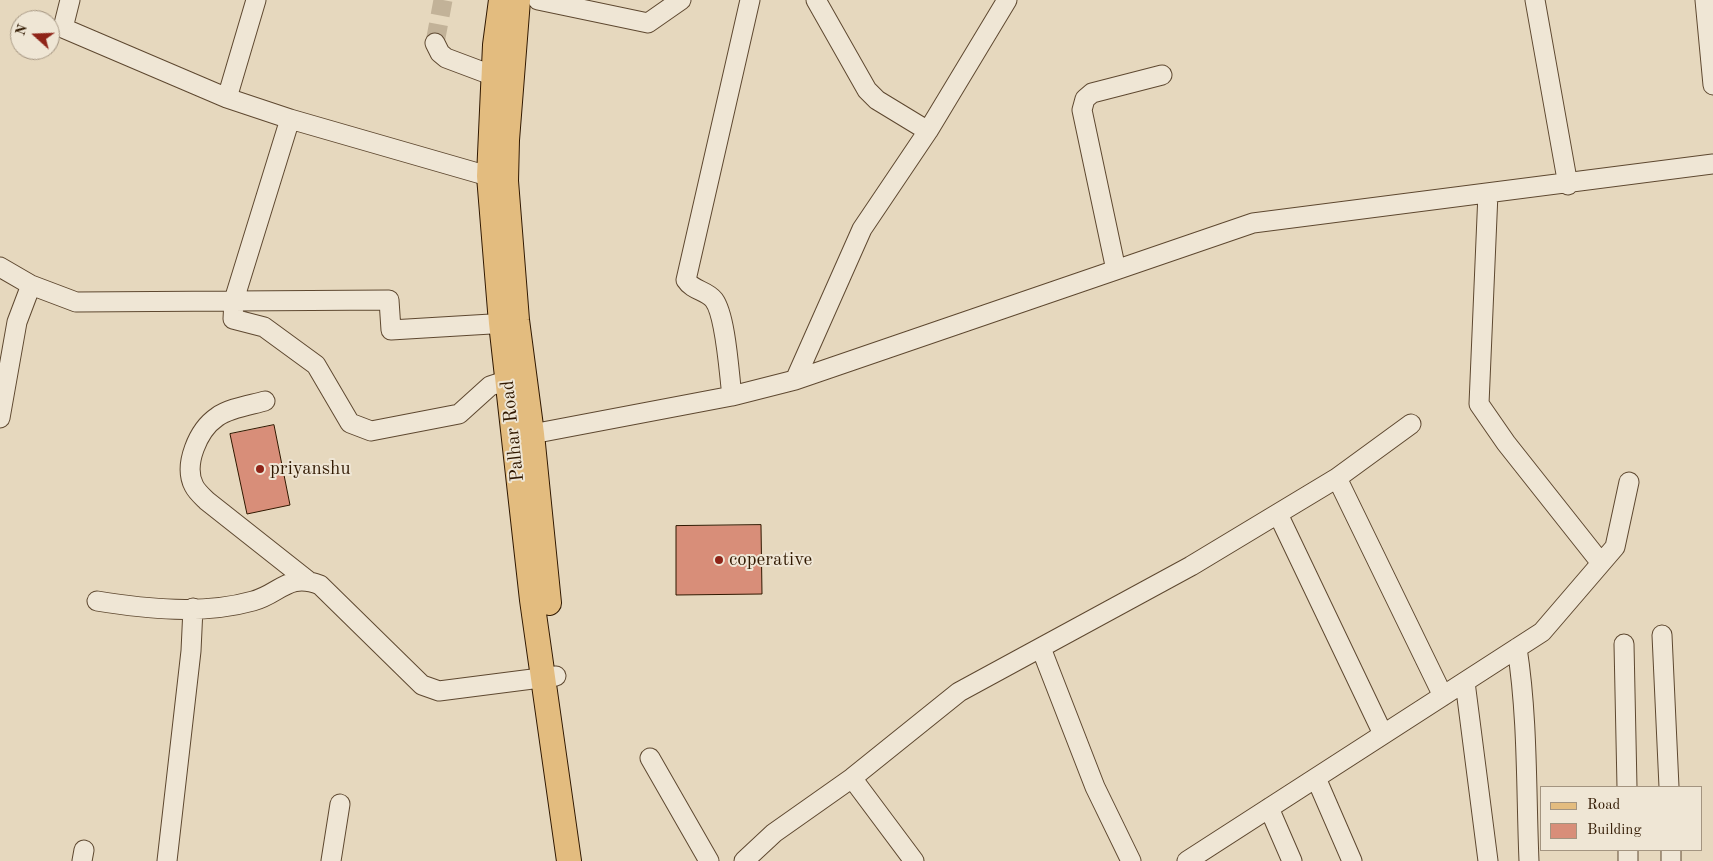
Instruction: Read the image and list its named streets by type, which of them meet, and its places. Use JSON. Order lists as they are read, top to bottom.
{
  "streets": {
    "main road": ["Palhar Road"]
  },
  "places": ["priyanshu", "coperative"],
  "legend": ["Road", "Building"],
  "north": "left"
}
